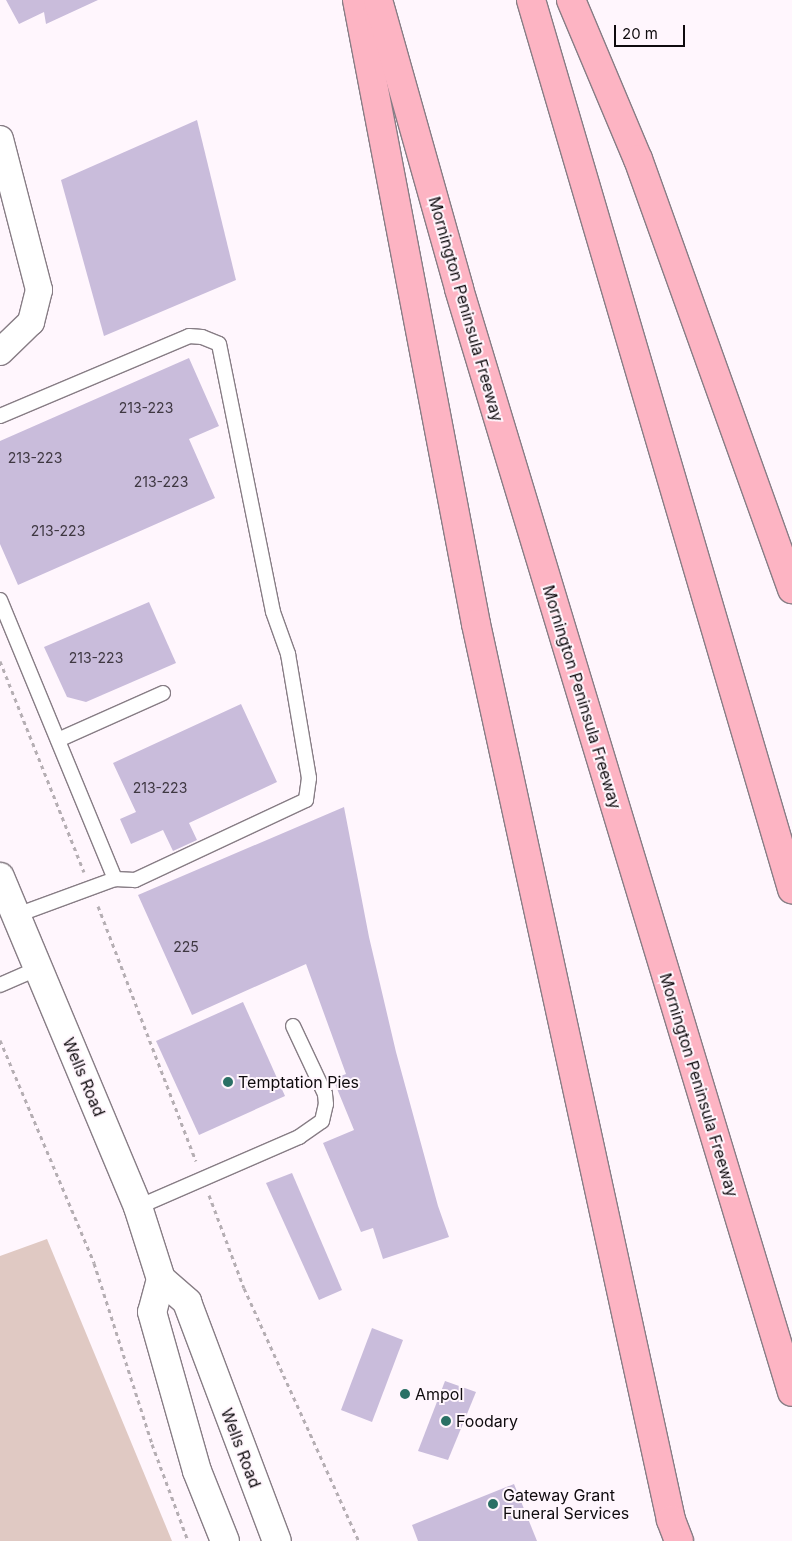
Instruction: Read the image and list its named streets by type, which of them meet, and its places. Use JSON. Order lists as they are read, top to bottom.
{
  "streets": {
    "highway": ["Mornington Peninsula Freeway"],
    "main road": ["Wells Road"]
  },
  "places": [
    "Temptation Pies",
    "Ampol",
    "Foodary",
    "Gateway Grant Funeral Services"
  ],
  "house_numbers": [
    "213-223",
    "213-223",
    "213-223",
    "213-223",
    "213-223",
    "213-223",
    "225"
  ],
  "scale_bar": "20 m"
}
